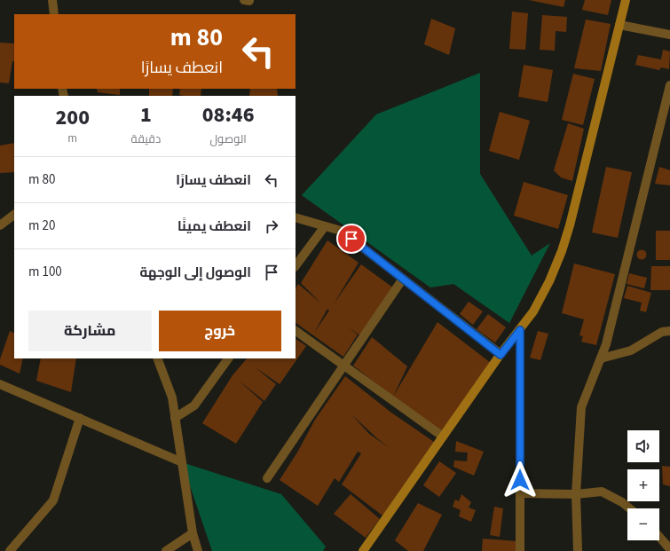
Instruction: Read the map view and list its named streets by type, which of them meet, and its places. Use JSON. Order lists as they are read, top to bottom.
{
  "page": {
    "turn": ["80 m", "انعطف يسارًا"],
    "eta": [
      "08:46",
      "الوصول",
      "1",
      "دقيقة",
      "200",
      "m"
    ],
    "list": [
      {
        "name": "انعطف يسارًا",
        "value": "80 m"
      },
      {
        "name": "انعطف يمينًا",
        "value": "20 m"
      },
      {
        "name": "الوصول إلى الوجهة",
        "value": "100 m"
      }
    ],
    "buttons": ["خروج", "مشاركة"],
    "map_buttons": ["+", "−"]
  }
}
